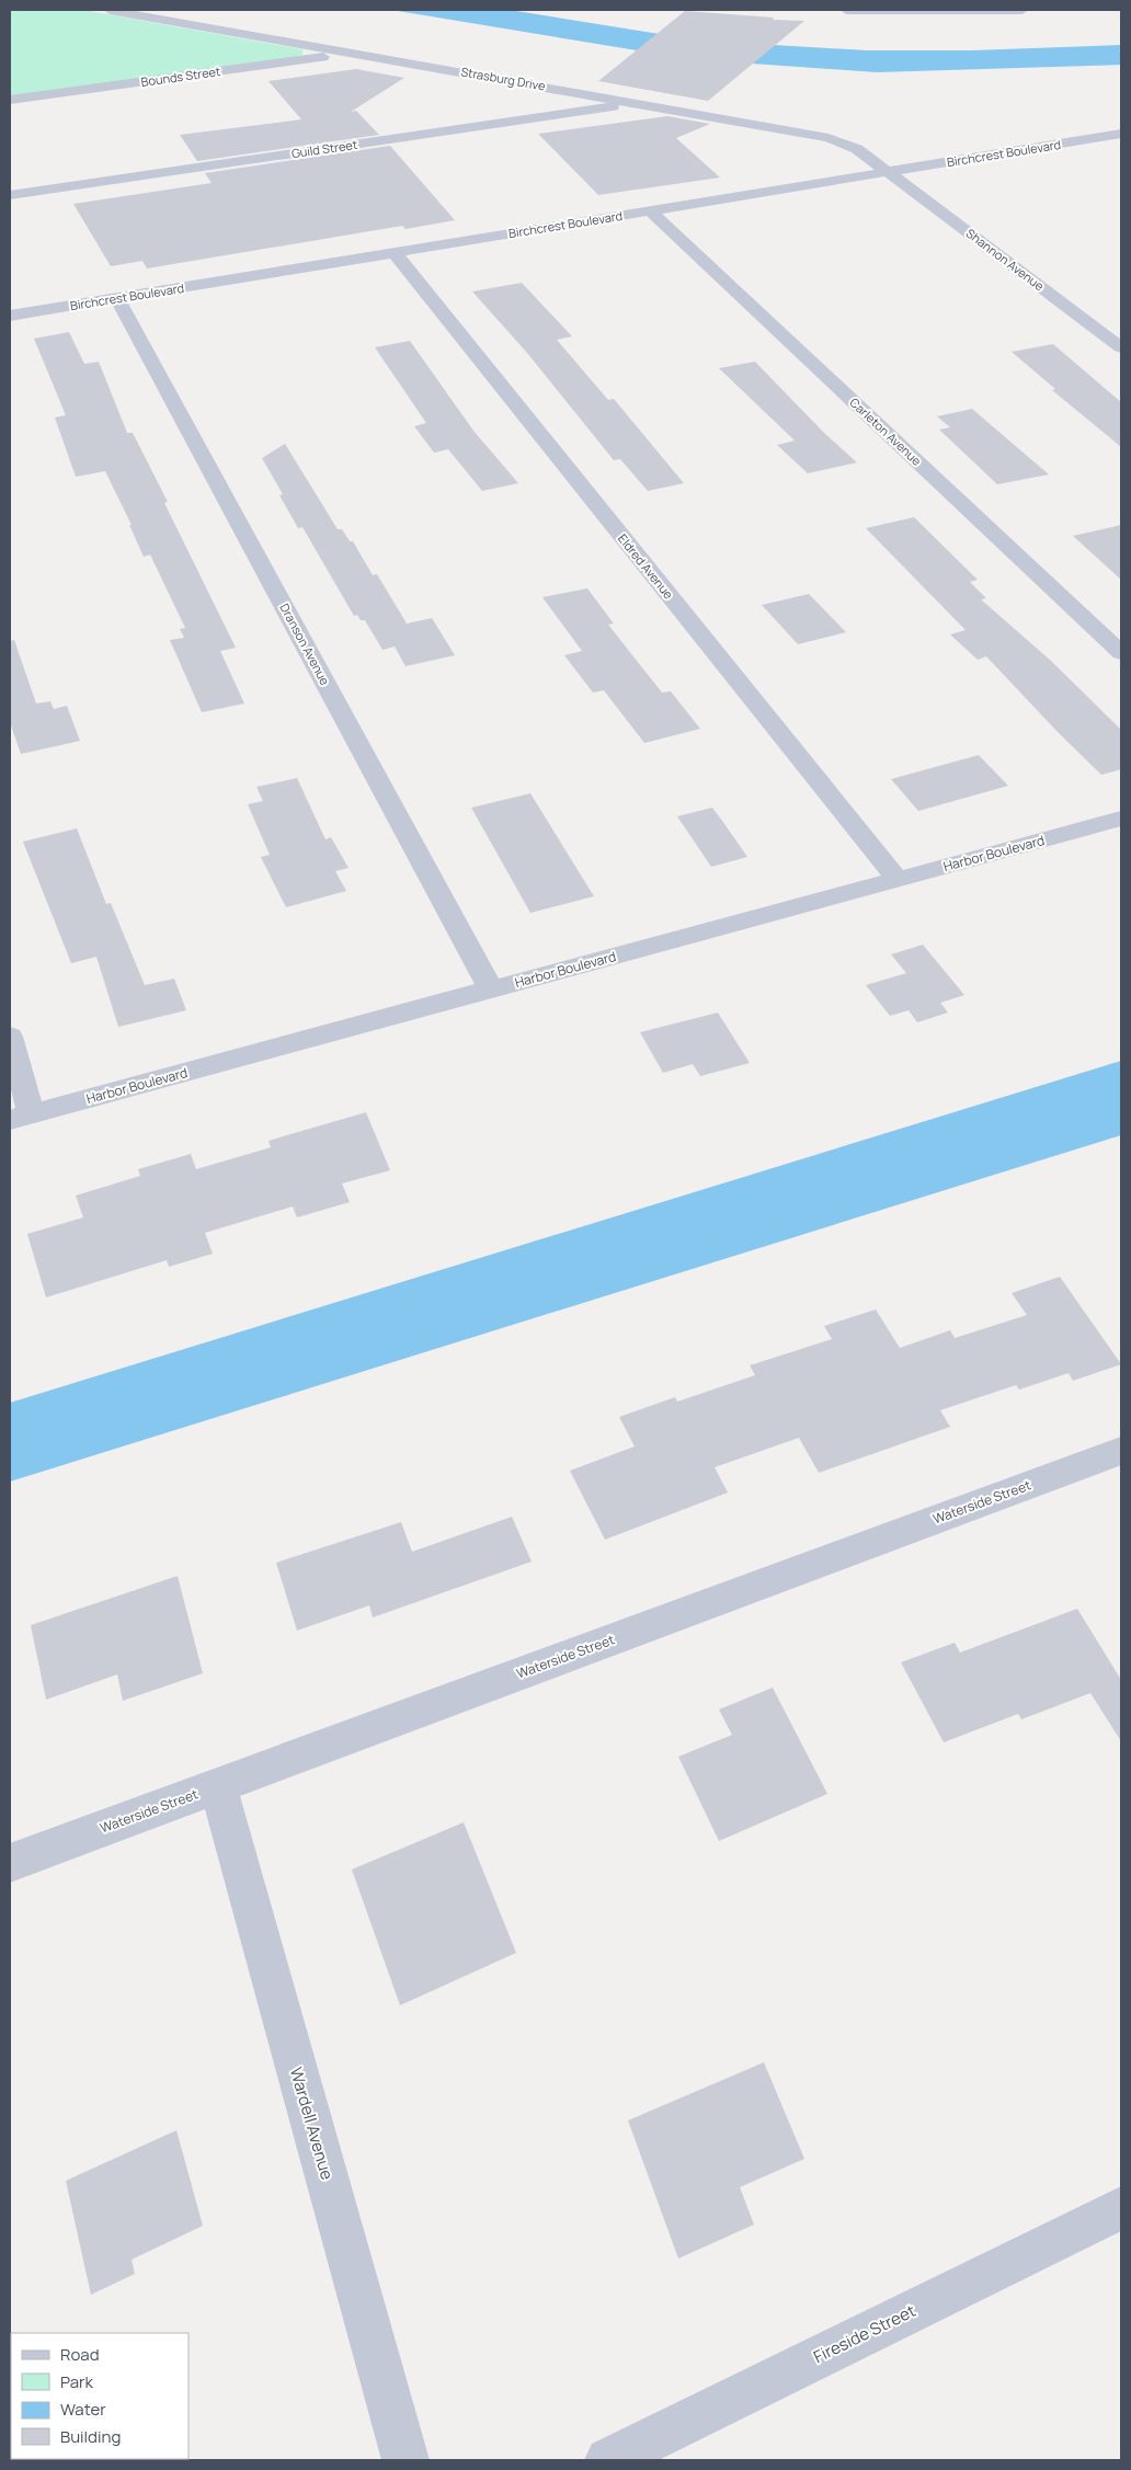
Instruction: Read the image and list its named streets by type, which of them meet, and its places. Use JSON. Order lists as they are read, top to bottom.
{
  "streets": {
    "street": [
      "Bounds Street",
      "Strasburg Drive",
      "Guild Street",
      "Birchcrest Boulevard",
      "Shannon Avenue",
      "Carleton Avenue",
      "Eldred Avenue",
      "Dranson Avenue",
      "Harbor Boulevard",
      "Waterside Street",
      "Wardell Avenue",
      "Fireside Street"
    ]
  },
  "crossings": [
    ["Bounds Street", "Strasburg Drive"],
    ["Strasburg Drive", "Guild Street"],
    ["Strasburg Drive", "Birchcrest Boulevard"],
    ["Strasburg Drive", "Shannon Avenue"],
    ["Birchcrest Boulevard", "Shannon Avenue"],
    ["Birchcrest Boulevard", "Carleton Avenue"],
    ["Birchcrest Boulevard", "Eldred Avenue"],
    ["Birchcrest Boulevard", "Dranson Avenue"],
    ["Eldred Avenue", "Harbor Boulevard"],
    ["Dranson Avenue", "Harbor Boulevard"],
    ["Waterside Street", "Wardell Avenue"]
  ],
  "legend": [
    "Road",
    "Park",
    "Water",
    "Building"
  ]
}
